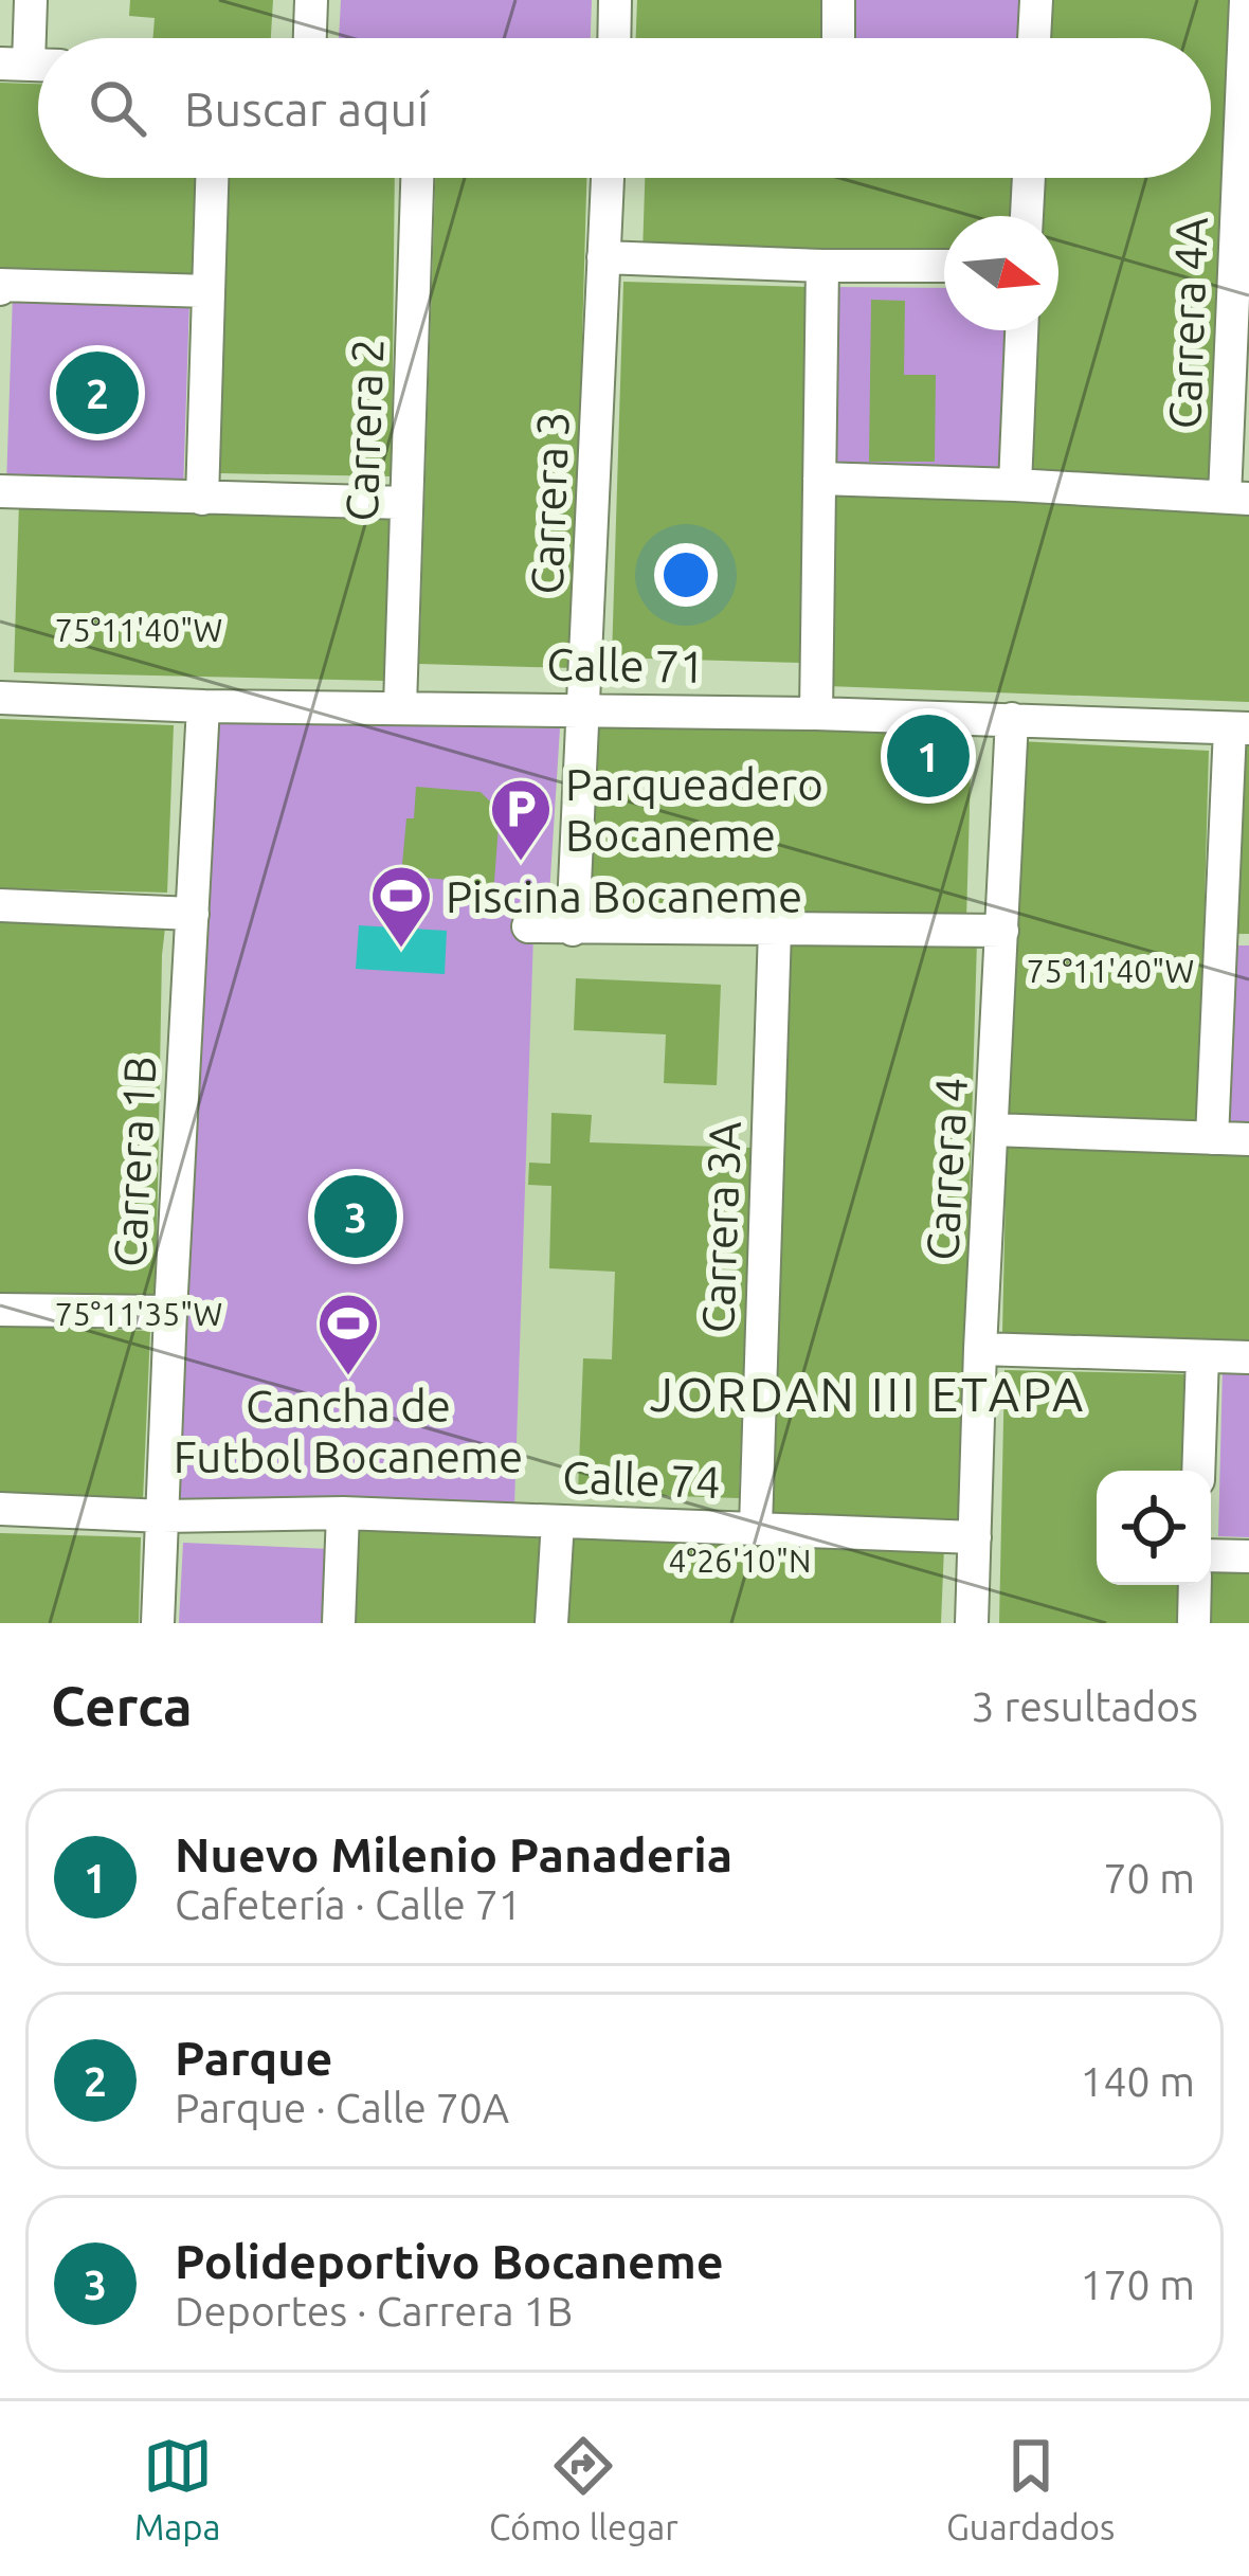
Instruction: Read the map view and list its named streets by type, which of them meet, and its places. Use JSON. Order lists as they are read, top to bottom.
{
  "streets": {
    "street": [
      "Carrera 4A",
      "Carrera 2",
      "Carrera 3",
      "Calle 71",
      "Carrera 1B",
      "Carrera 4",
      "Carrera 3A",
      "Calle 74"
    ]
  },
  "crossings": [
    ["Carrera 2", "Calle 71"],
    ["Carrera 3", "Calle 71"],
    ["Calle 71", "Carrera 1B"],
    ["Calle 71", "Carrera 4"],
    ["Carrera 1B", "Calle 74"],
    ["Carrera 4", "Calle 74"],
    ["Carrera 3A", "Calle 74"]
  ],
  "districts": ["JORDAN III ETAPA"],
  "places": {
    "parking": ["Parqueadero Bocaneme"],
    "sports": ["Piscina Bocaneme", "Cancha de Futbol Bocaneme"]
  },
  "north": "right",
  "page": {
    "search": "Buscar aquí",
    "pins": ["2", "1", "3"],
    "heading": ["Cerca", "3 resultados"],
    "list": [
      {
        "mark": "1",
        "name": "Nuevo Milenio Panaderia",
        "note": "Cafetería · Calle 71",
        "value": "70 m"
      },
      {
        "mark": "2",
        "name": "Parque",
        "note": "Parque · Calle 70A",
        "value": "140 m"
      },
      {
        "mark": "3",
        "name": "Polideportivo Bocaneme",
        "note": "Deportes · Carrera 1B",
        "value": "170 m"
      }
    ],
    "nav": ["Mapa", "Cómo llegar", "Guardados"]
  },
  "coordinates": ["75°11'40\"W", "75°11'35\"W", "4°26'10\"N"]
}
